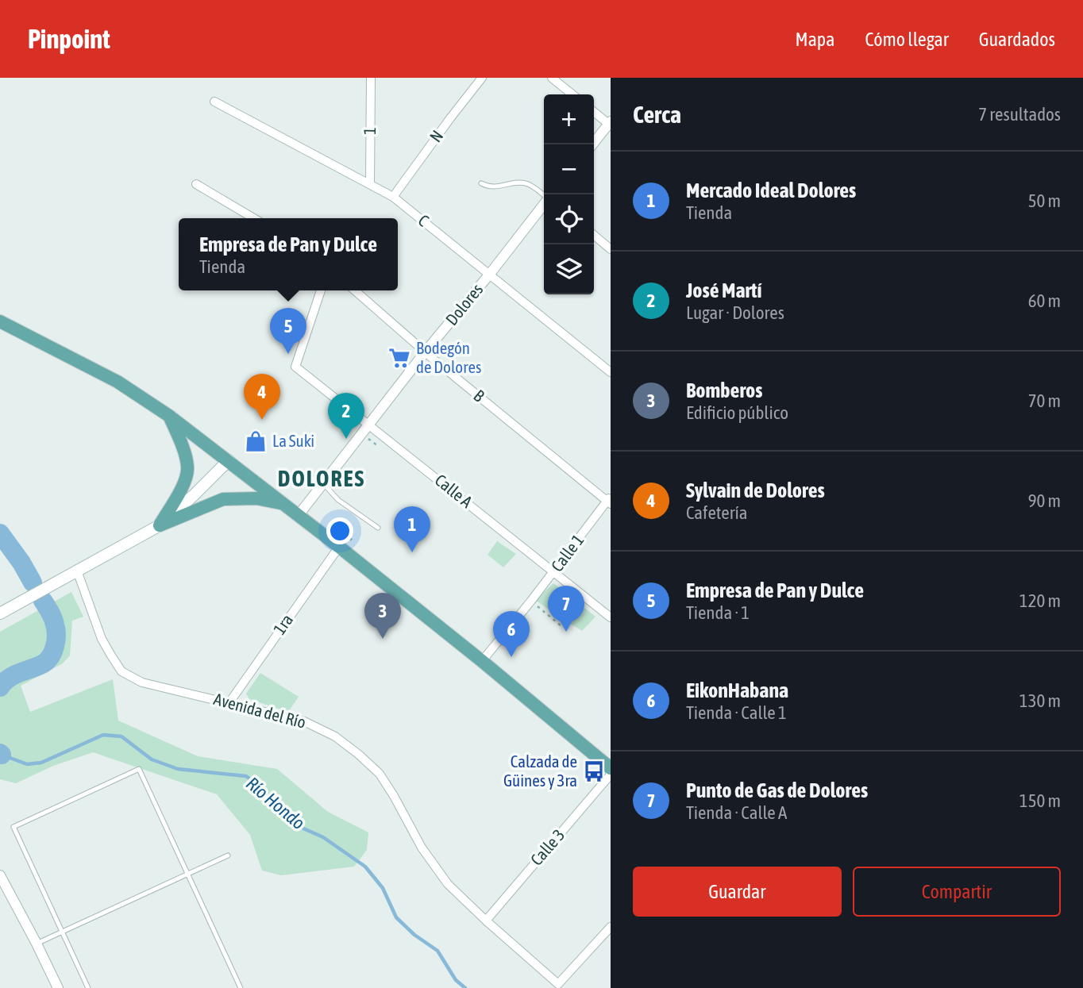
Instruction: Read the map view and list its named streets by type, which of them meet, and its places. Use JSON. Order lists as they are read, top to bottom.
{
  "streets": {
    "street": [
      "1",
      "N",
      "C",
      "Dolores",
      "B",
      "Calle A",
      "Calle 1",
      "1ra",
      "Avenida del Río",
      "Calle 3"
    ]
  },
  "crossings": [
    ["1", "C"],
    ["N", "C"],
    ["C", "Dolores"],
    ["Dolores", "B"],
    ["Dolores", "Calle A"],
    ["B", "Calle 1"],
    ["Calle A", "Calle 1"],
    ["1ra", "Avenida del Río"],
    ["Avenida del Río", "Calle 3"]
  ],
  "districts": ["DOLORES"],
  "water": ["Río Hondo"],
  "places": {
    "supermarket": ["Bodegón de Dolores"],
    "shop": ["La Suki"],
    "bus stop": ["Calzada de Güines y 3ra"]
  },
  "page": {
    "header": "Pinpoint",
    "nav": ["Mapa", "Cómo llegar", "Guardados"],
    "heading": ["Cerca", "7 resultados"],
    "map_buttons": ["+", "−"],
    "list": [
      {
        "mark": "1",
        "name": "Mercado Ideal Dolores",
        "note": "Tienda",
        "value": "50 m"
      },
      {
        "mark": "2",
        "name": "José Martí",
        "note": "Lugar · Dolores",
        "value": "60 m"
      },
      {
        "mark": "3",
        "name": "Bomberos",
        "note": "Edificio público",
        "value": "70 m"
      },
      {
        "mark": "4",
        "name": "Sylvain de Dolores",
        "note": "Cafetería",
        "value": "90 m"
      },
      {
        "mark": "5",
        "name": "Empresa de Pan y Dulce",
        "note": "Tienda · 1",
        "value": "120 m"
      },
      {
        "mark": "6",
        "name": "EikonHabana",
        "note": "Tienda · Calle 1",
        "value": "130 m"
      },
      {
        "mark": "7",
        "name": "Punto de Gas de Dolores",
        "note": "Tienda · Calle A",
        "value": "150 m"
      }
    ],
    "popup": ["Empresa de Pan y Dulce", "Tienda"],
    "pins": [
      "5",
      "4",
      "2",
      "1",
      "7",
      "3",
      "6"
    ],
    "buttons": ["Guardar", "Compartir"]
  }
}
